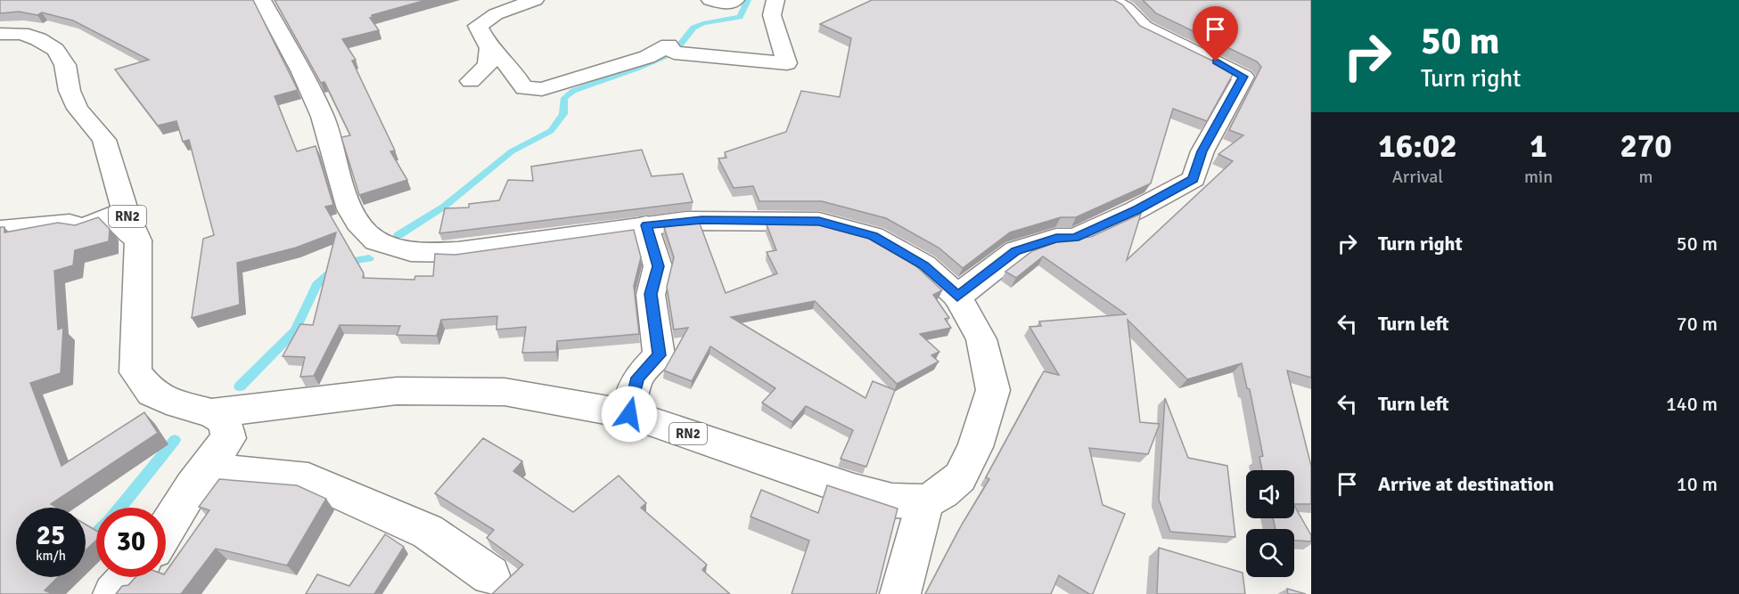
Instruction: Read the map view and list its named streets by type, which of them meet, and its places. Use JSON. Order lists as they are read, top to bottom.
{
  "streets": {
    "main road": ["RN2"]
  },
  "page": {
    "turn": ["50 m", "Turn right"],
    "eta": [
      "16:02",
      "Arrival",
      "1",
      "min",
      "270",
      "m"
    ],
    "list": [
      {
        "name": "Turn right",
        "value": "50 m"
      },
      {
        "name": "Turn left",
        "value": "70 m"
      },
      {
        "name": "Turn left",
        "value": "140 m"
      },
      {
        "name": "Arrive at destination",
        "value": "10 m"
      }
    ],
    "speed": "25 km/h",
    "limit": "30"
  }
}
